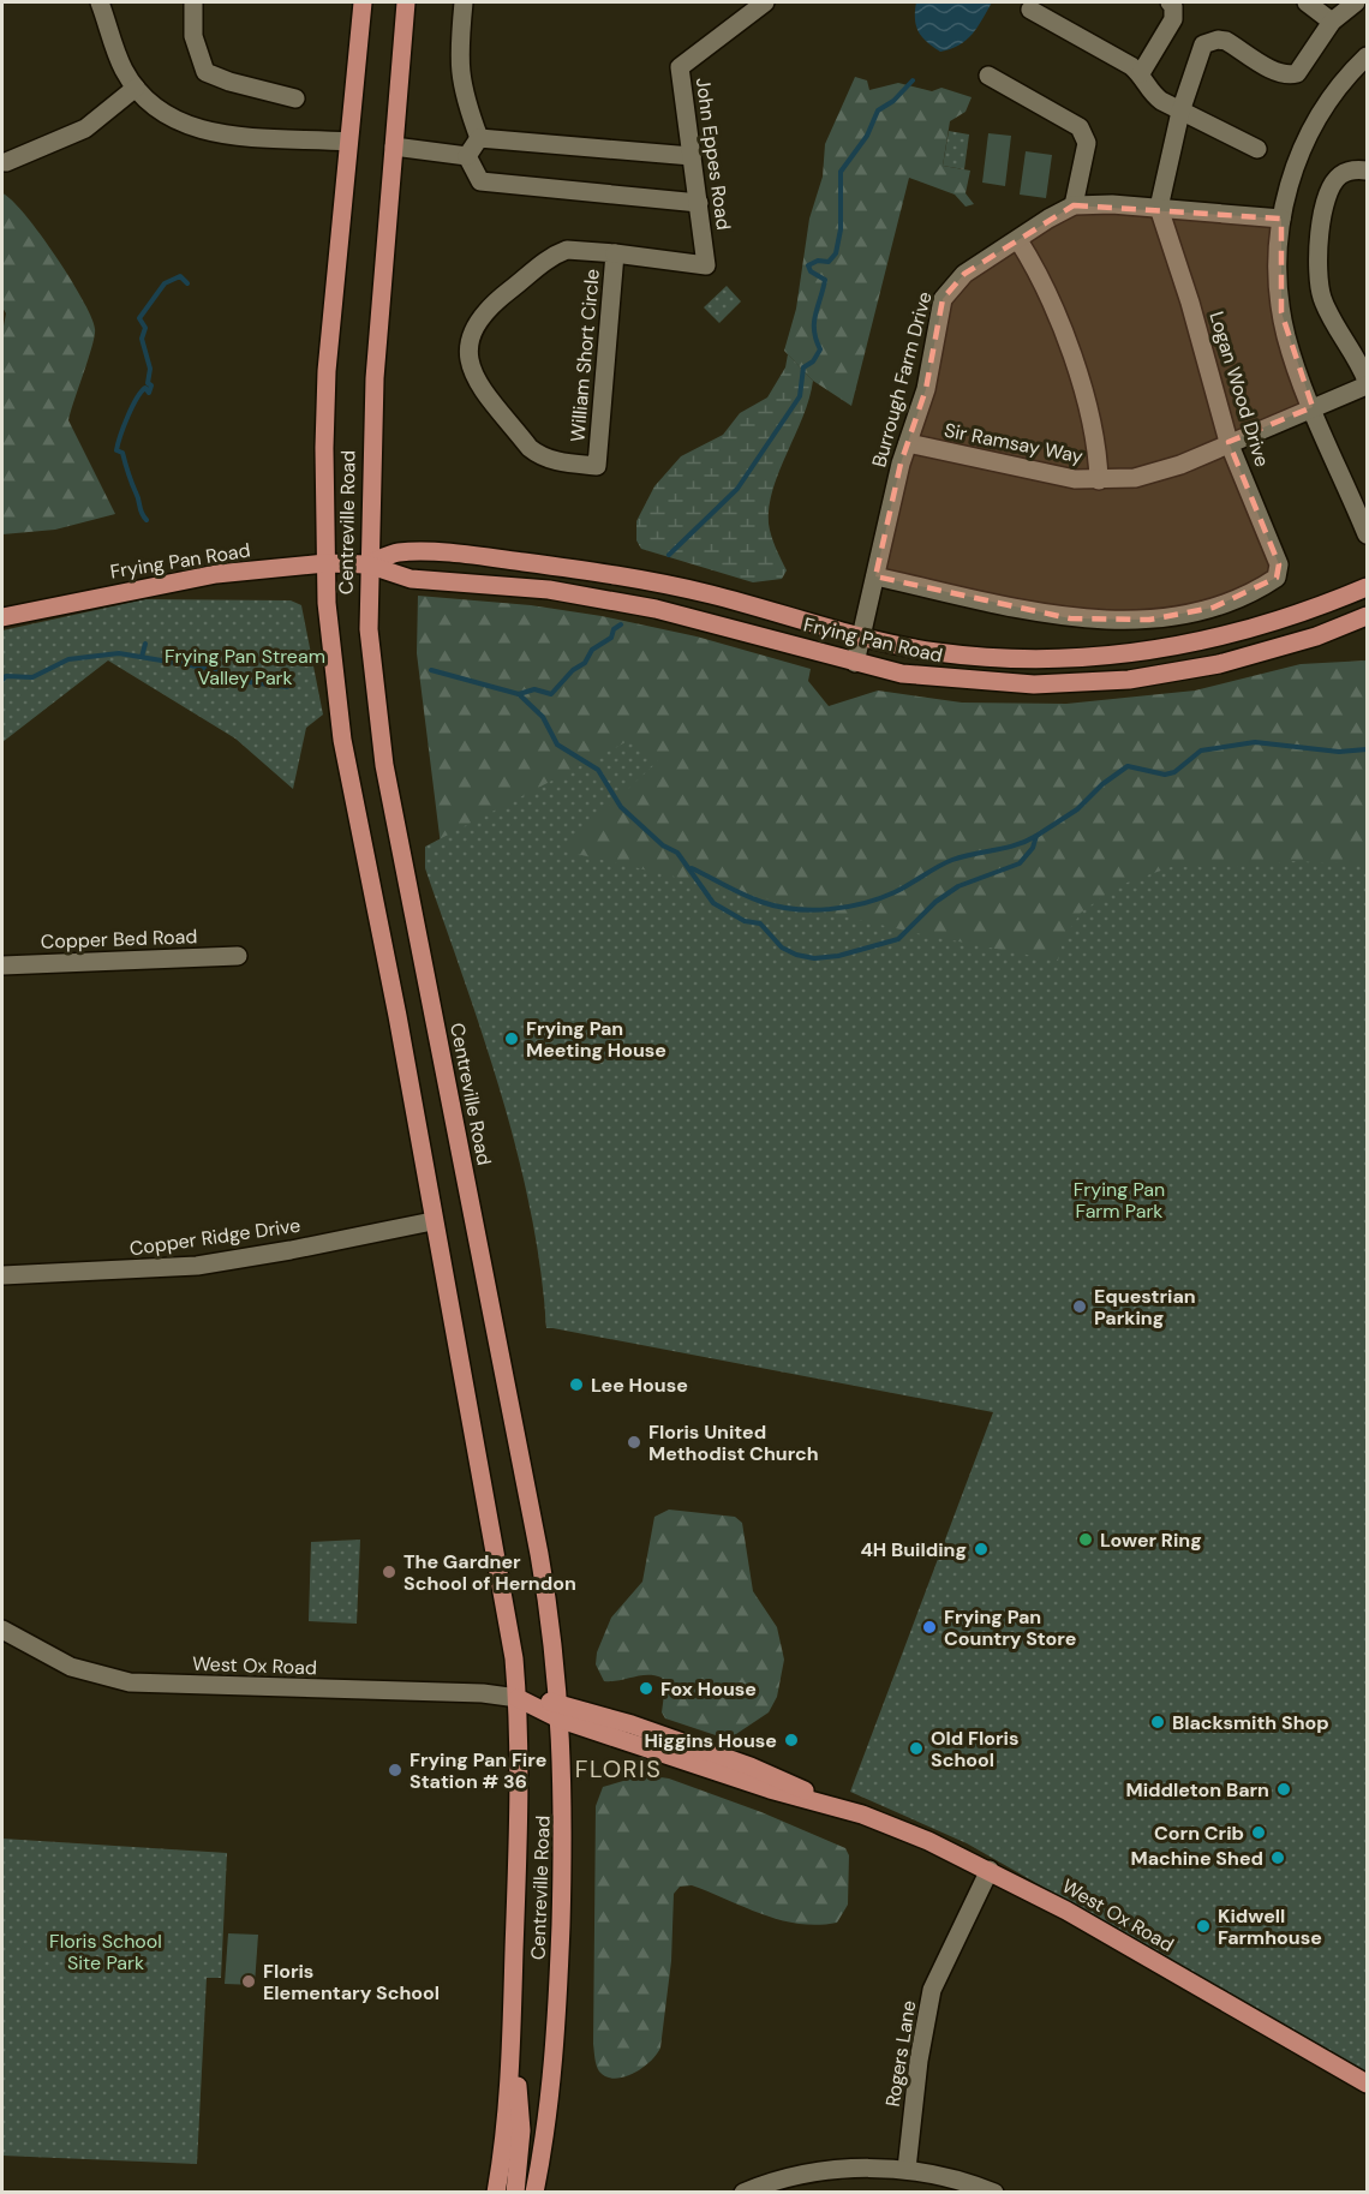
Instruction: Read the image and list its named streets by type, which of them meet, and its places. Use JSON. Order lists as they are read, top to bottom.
{
  "streets": {
    "main road": ["Centreville Road", "Frying Pan Road", "West Ox Road"],
    "street": [
      "John Eppes Road",
      "William Short Circle",
      "Burrough Farm Drive",
      "Logan Wood Drive",
      "Sir Ramsay Way",
      "Copper Bed Road",
      "Copper Ridge Drive",
      "Rogers Lane"
    ]
  },
  "crossings": [
    ["John Eppes Road", "William Short Circle"],
    ["Burrough Farm Drive", "Logan Wood Drive"],
    ["Burrough Farm Drive", "Sir Ramsay Way"],
    ["Burrough Farm Drive", "Frying Pan Road"],
    ["Logan Wood Drive", "Sir Ramsay Way"],
    ["Centreville Road", "Frying Pan Road"],
    ["Centreville Road", "Copper Ridge Drive"],
    ["Centreville Road", "West Ox Road"],
    ["West Ox Road", "Rogers Lane"]
  ],
  "districts": ["FLORIS"],
  "parks": ["Frying Pan Stream Valley Park", "Frying Pan Farm Park", "Floris School Site Park"],
  "places": [
    "Frying Pan Meeting House",
    "Equestrian Parking",
    "Lee House",
    "Floris United Methodist Church",
    "Lower Ring",
    "4H Building",
    "The Gardner School of Herndon",
    "Frying Pan Country Store",
    "Fox House",
    "Blacksmith Shop",
    "Higgins House",
    "Old Floris School",
    "Frying Pan Fire Station # 36",
    "Middleton Barn",
    "Corn Crib",
    "Machine Shed",
    "Kidwell Farmhouse",
    "Floris Elementary School"
  ]
}
